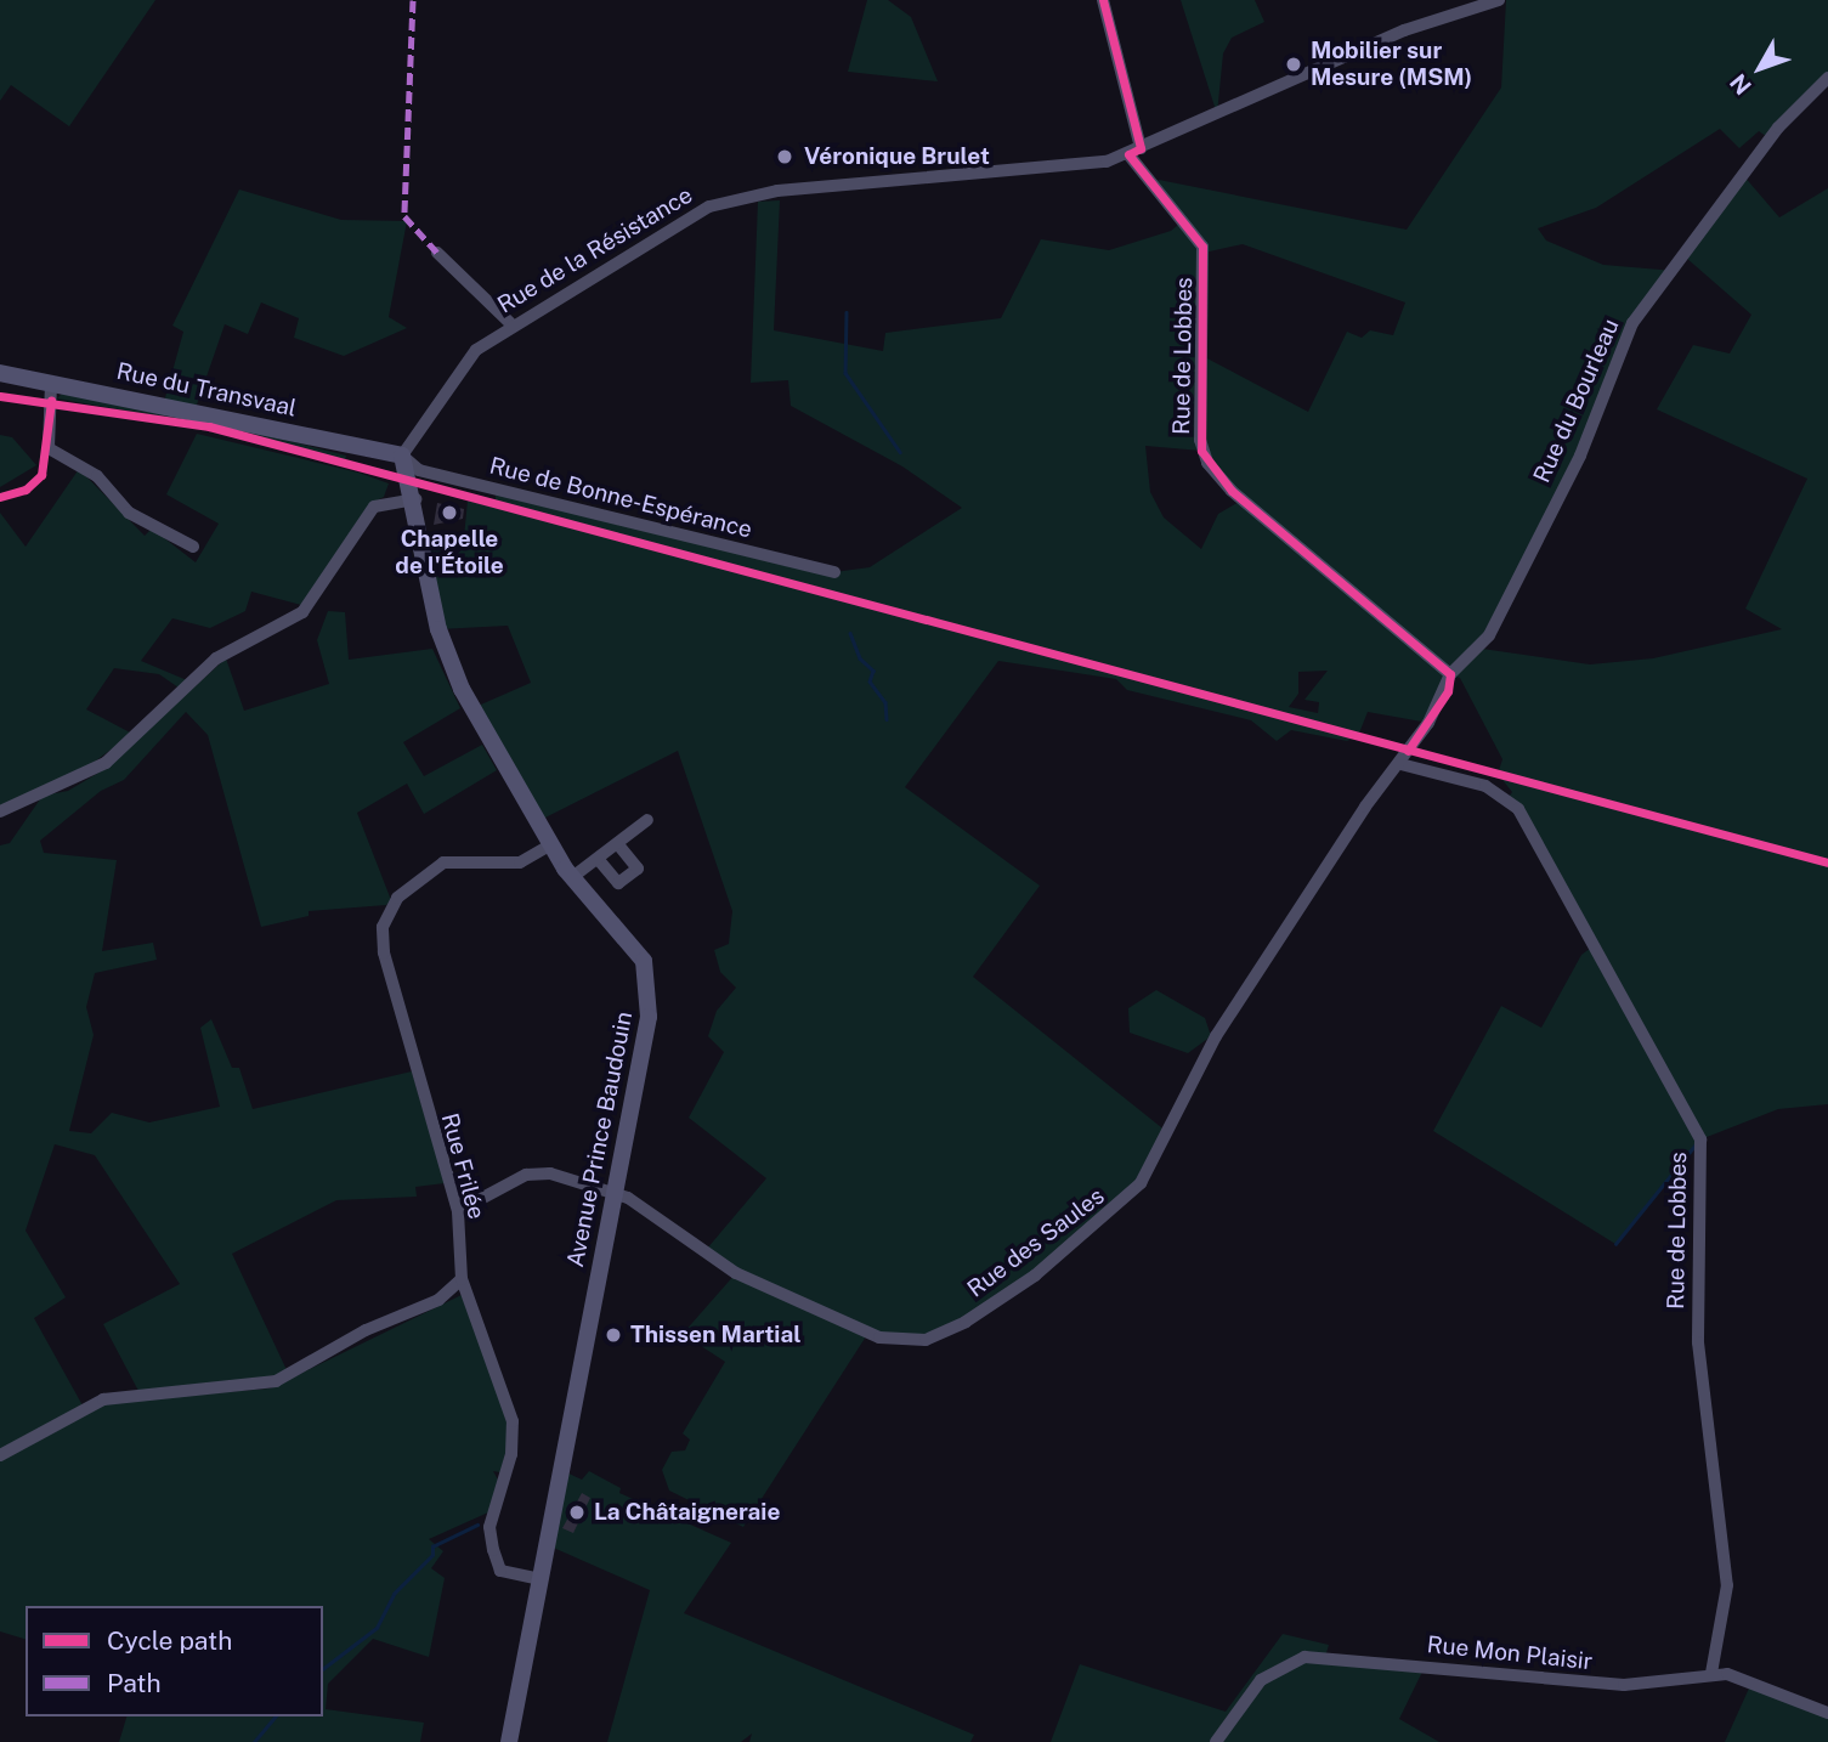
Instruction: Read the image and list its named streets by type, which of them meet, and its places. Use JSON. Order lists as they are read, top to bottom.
{
  "streets": {
    "street": [
      "Rue de la Résistance",
      "Rue de Lobbes",
      "Rue du Transvaal",
      "Rue du Bourleau",
      "Rue de Bonne-Espérance",
      "Avenue Prince Baudouin",
      "Rue Frilée",
      "Rue des Saules",
      "Rue Mon Plaisir"
    ]
  },
  "crossings": [
    ["Rue de la Résistance", "Rue de Lobbes"],
    ["Rue de la Résistance", "Rue du Transvaal"],
    ["Rue de la Résistance", "Rue de Bonne-Espérance"],
    ["Rue de la Résistance", "Avenue Prince Baudouin"],
    ["Rue de Lobbes", "Rue du Bourleau"],
    ["Rue de Lobbes", "Rue des Saules"],
    ["Rue de Lobbes", "Rue Mon Plaisir"],
    ["Rue du Transvaal", "Rue de Bonne-Espérance"],
    ["Rue du Transvaal", "Avenue Prince Baudouin"],
    ["Rue du Bourleau", "Rue des Saules"],
    ["Rue de Bonne-Espérance", "Avenue Prince Baudouin"],
    ["Avenue Prince Baudouin", "Rue Frilée"],
    ["Avenue Prince Baudouin", "Rue des Saules"],
    ["Rue Frilée", "Rue des Saules"]
  ],
  "places": [
    "Mobilier sur Mesure (MSM)",
    "Véronique Brulet",
    "Chapelle de l'Étoile",
    "Thissen Martial",
    "La Châtaigneraie"
  ],
  "legend": ["Cycle path", "Path"],
  "north": "bottom left"
}
